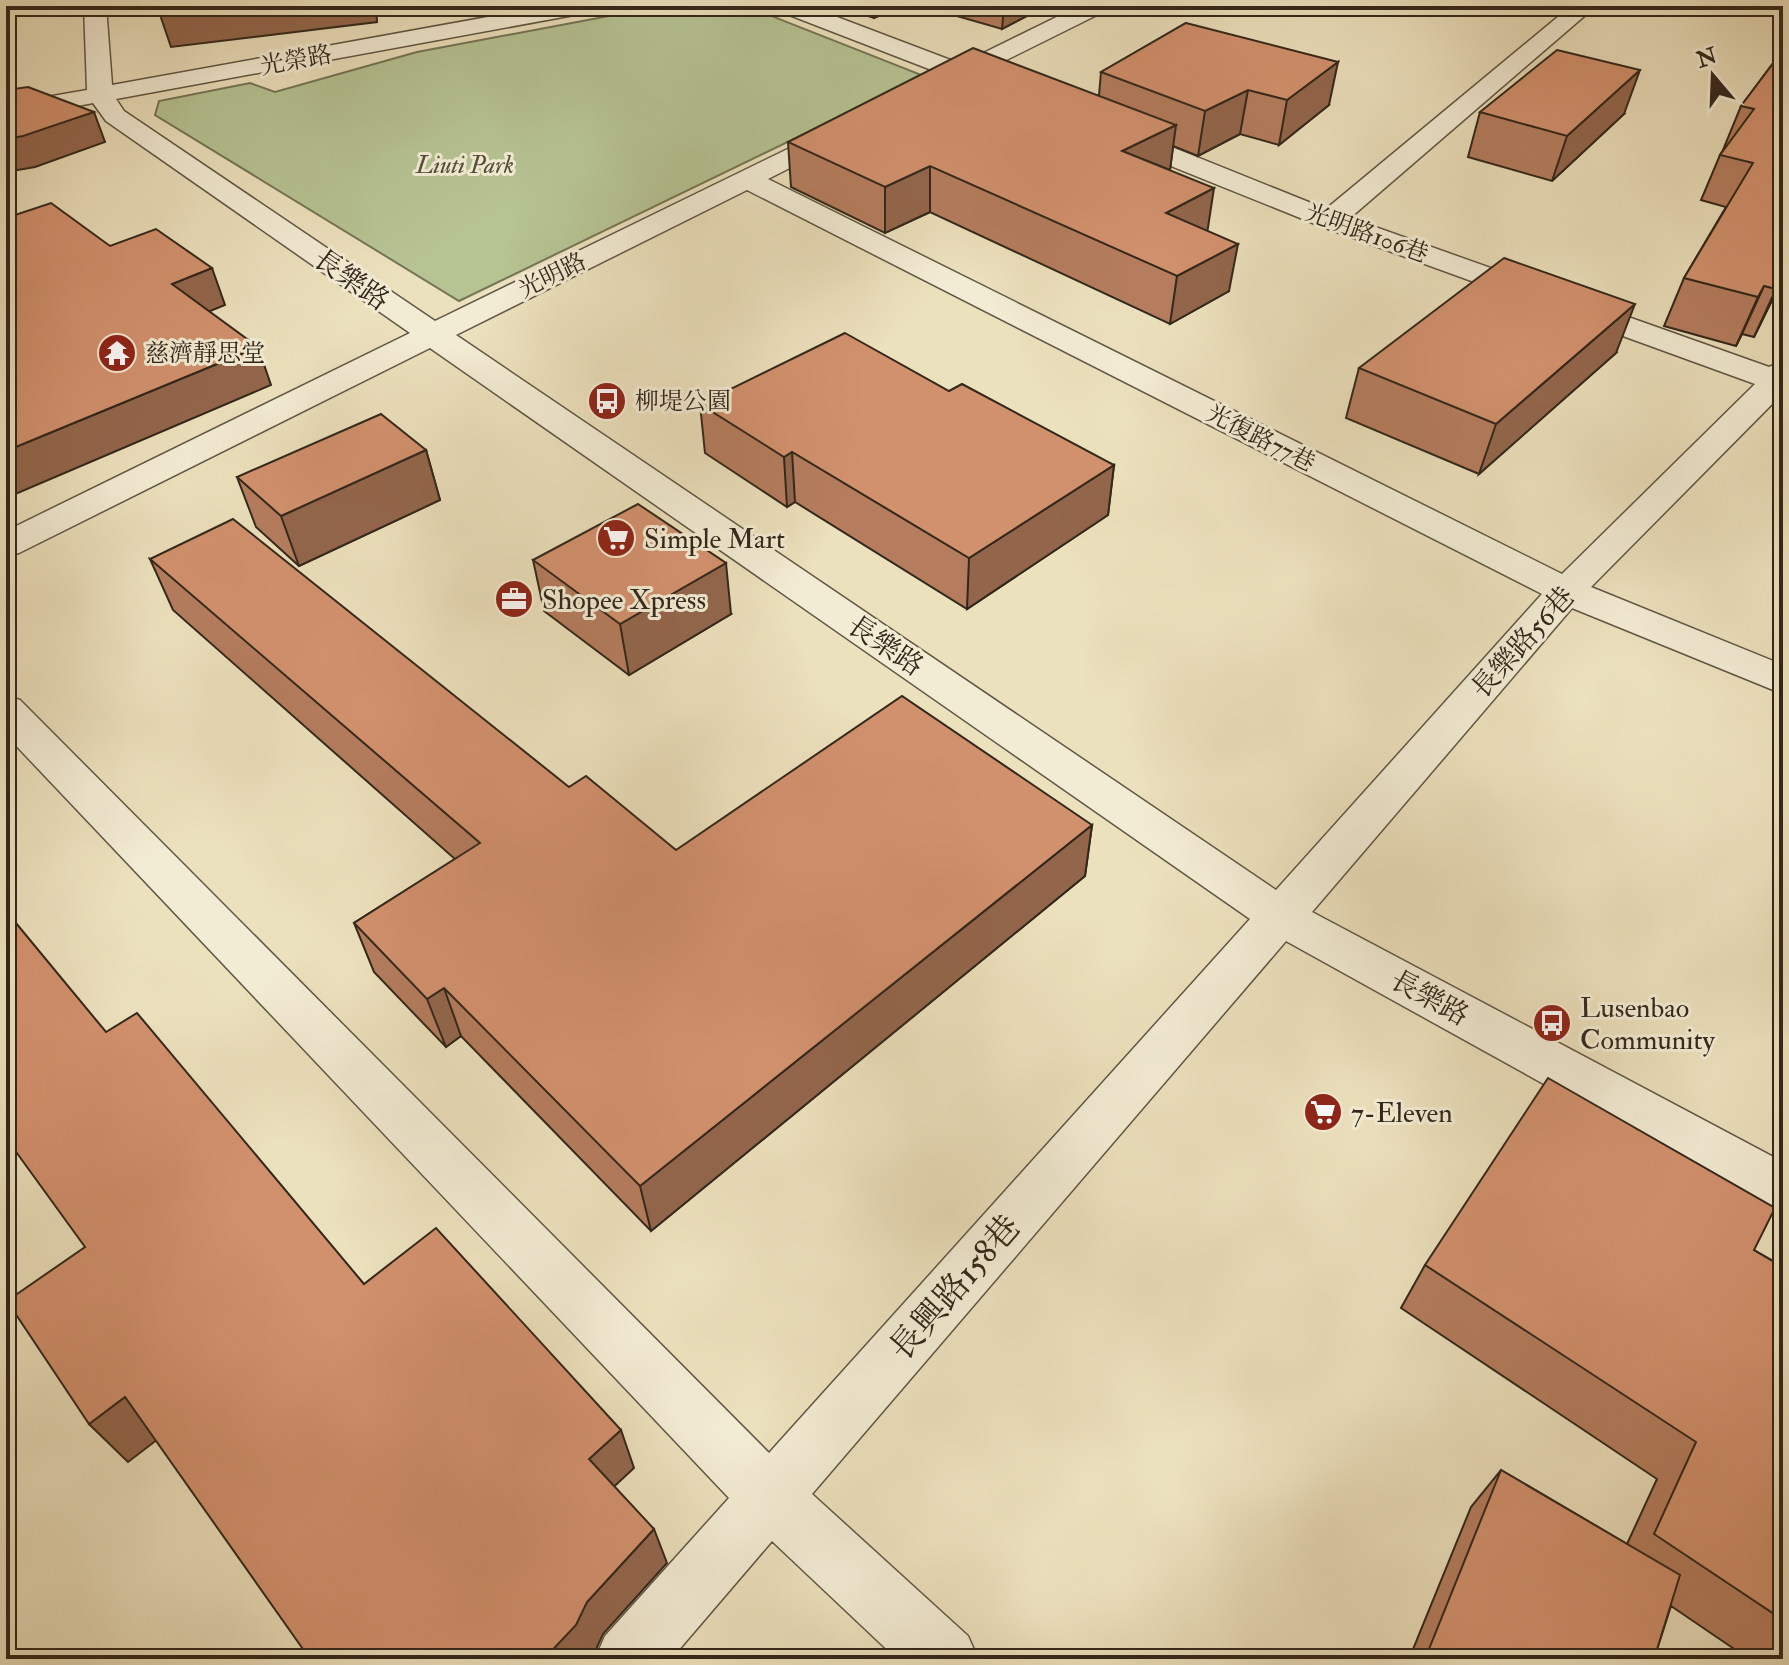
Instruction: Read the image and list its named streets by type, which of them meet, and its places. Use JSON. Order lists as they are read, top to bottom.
{
  "streets": {
    "street": [
      "光榮路",
      "光明路106巷",
      "光明路",
      "長樂路",
      "光復路77巷",
      "長樂路56巷",
      "長興路158巷"
    ]
  },
  "crossings": [
    ["光榮路", "長樂路"],
    ["光明路106巷", "長樂路56巷"],
    ["光明路", "長樂路"],
    ["光明路", "光復路77巷"],
    ["長樂路", "長樂路56巷"],
    ["長樂路", "長興路158巷"],
    ["光復路77巷", "長樂路56巷"],
    ["長樂路56巷", "長興路158巷"]
  ],
  "parks": ["Liuti Park"],
  "places": {
    "temple": ["慈濟靜思堂"],
    "bus stop": ["柳堤公園", "Lusenbao Community"],
    "supermarket": ["Simple Mart", "7-Eleven"],
    "office": ["Shopee Xpress"]
  },
  "north": "top"
}
